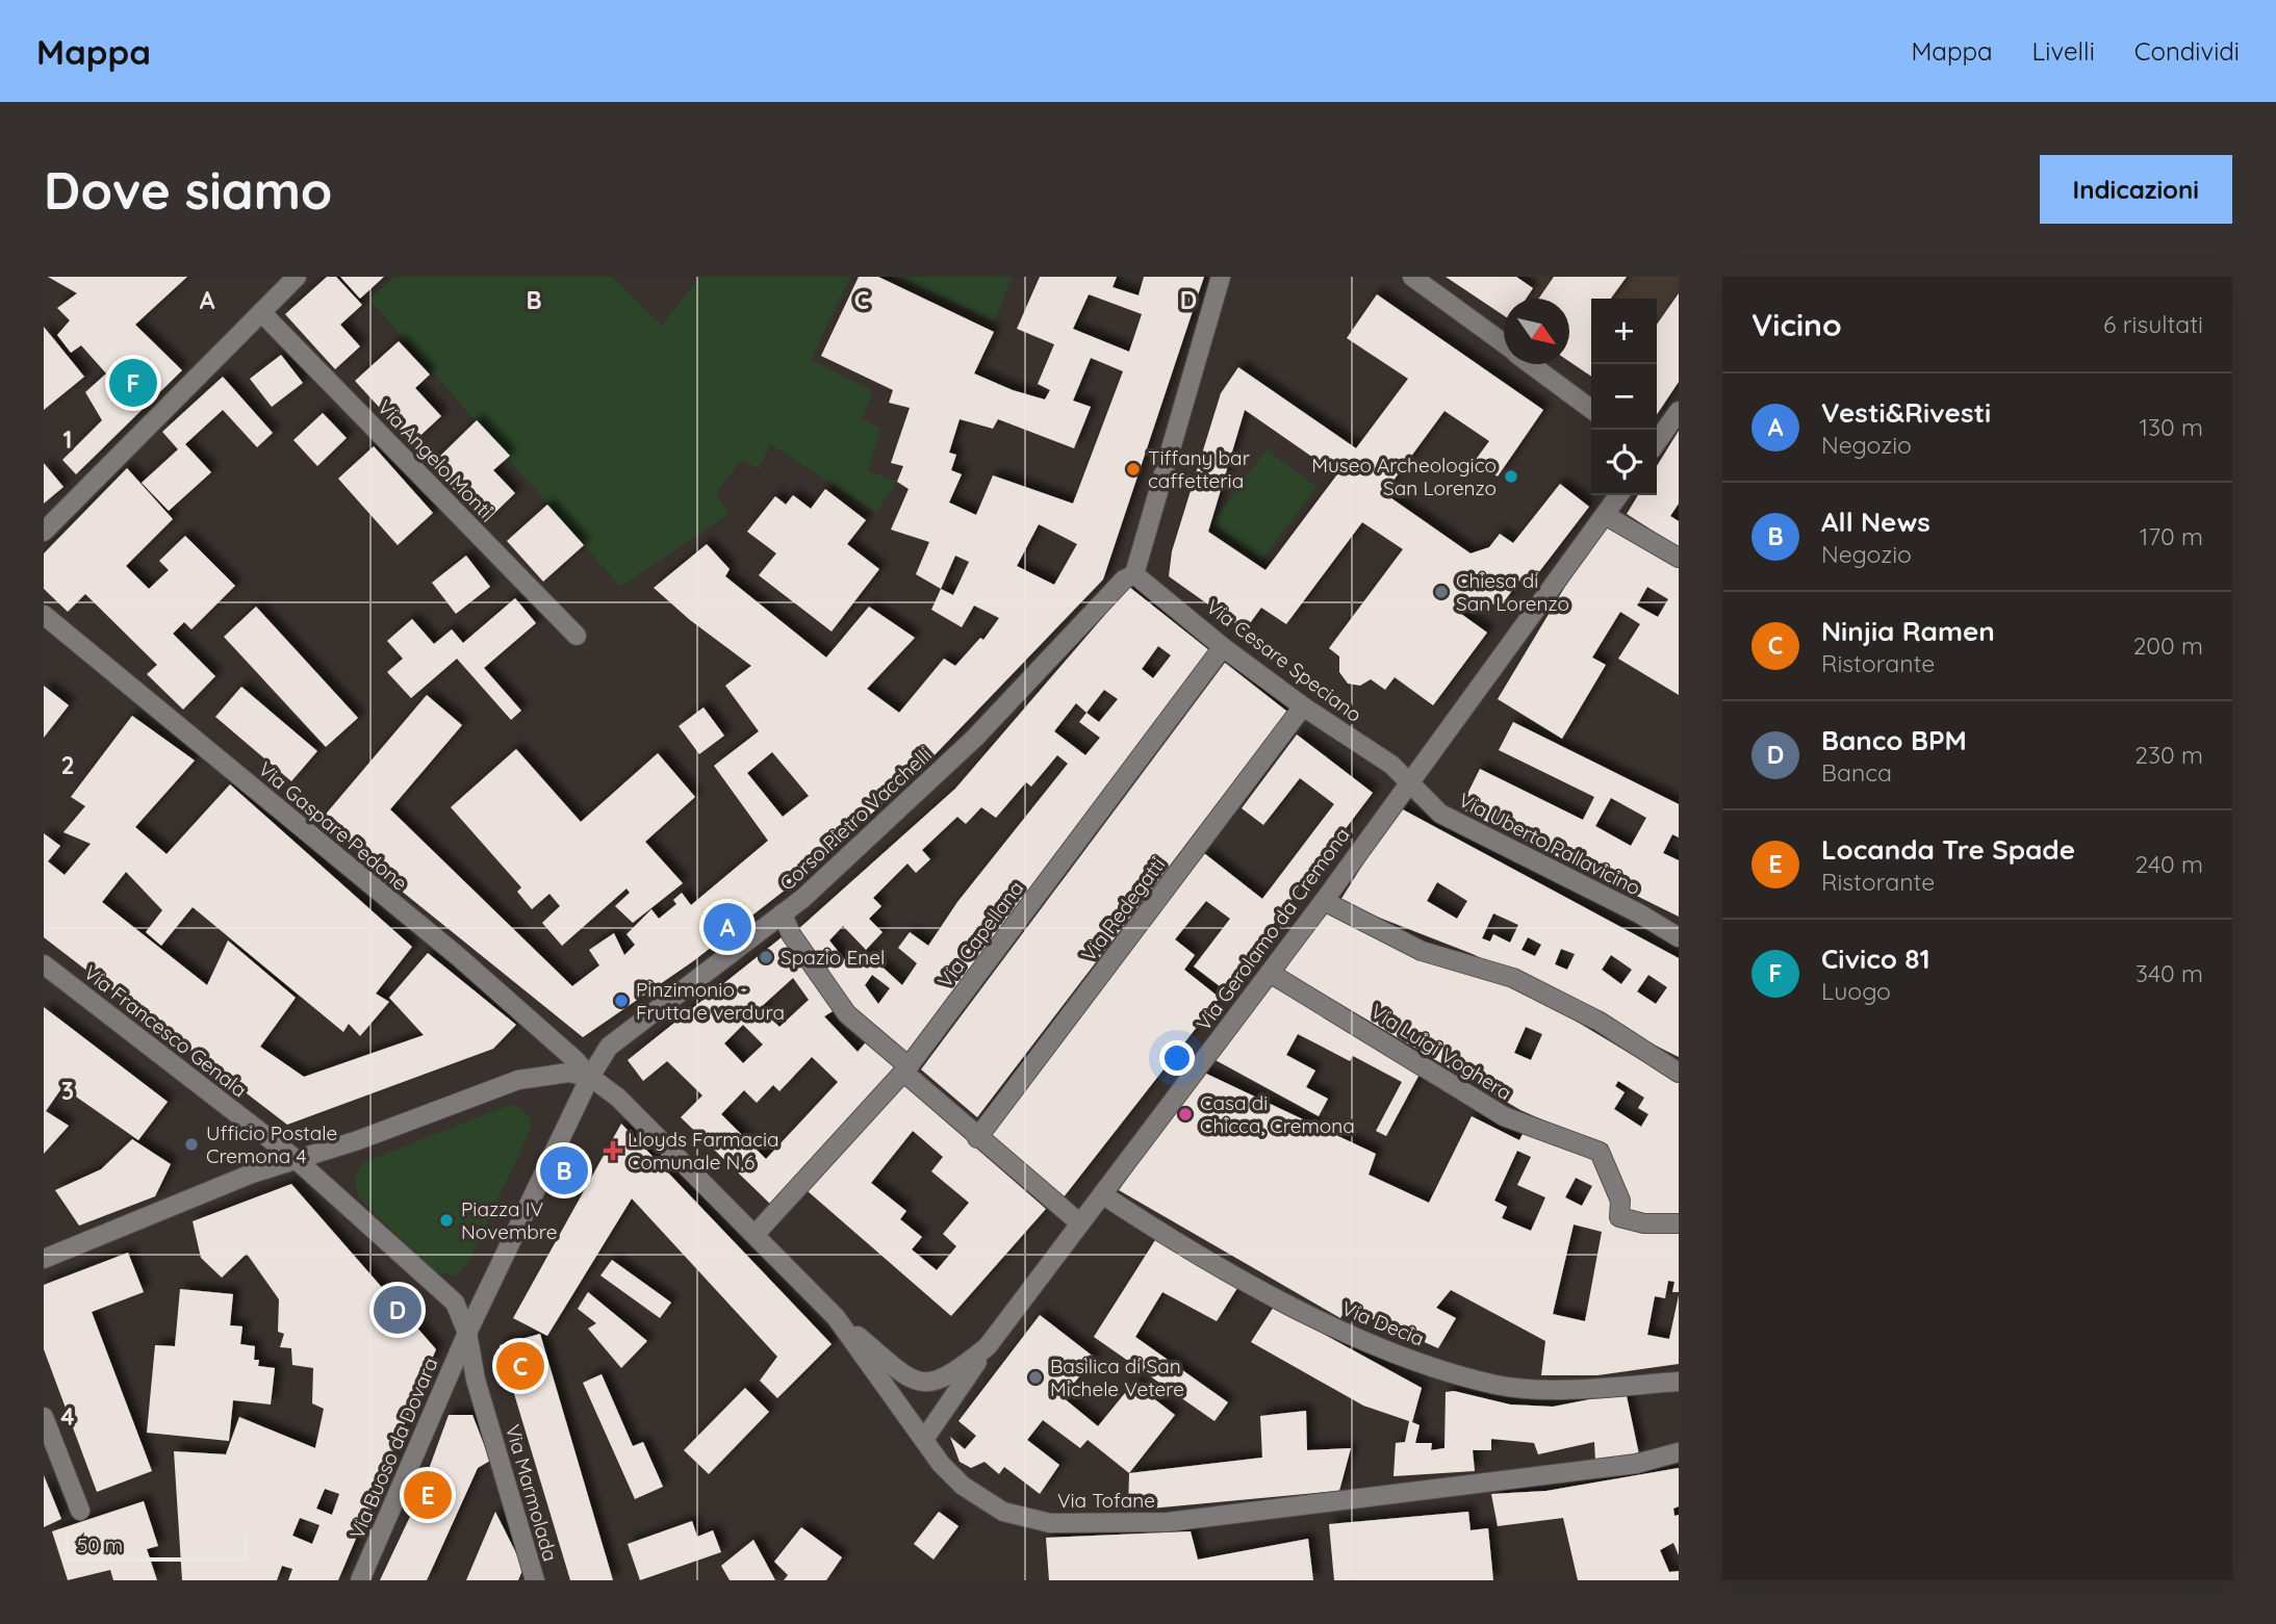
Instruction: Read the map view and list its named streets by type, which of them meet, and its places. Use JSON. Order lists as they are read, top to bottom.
{
  "streets": {
    "street": [
      "Via Angelo Monti",
      "Via Cesare Speciano",
      "Corso Pietro Vacchelli",
      "Via Gaspare Pedone",
      "Via Uberto Pallavicino",
      "Via Redegatti",
      "Via Gerolamo da Cremona",
      "Via Capellana",
      "Via Francesco Genala",
      "Via Luigi Voghera",
      "Via Decia",
      "Via Buoso da Dovara",
      "Via Marmolada",
      "Via Tofane"
    ]
  },
  "crossings": [
    ["Via Cesare Speciano", "Corso Pietro Vacchelli"],
    ["Via Cesare Speciano", "Via Uberto Pallavicino"],
    ["Via Cesare Speciano", "Via Redegatti"],
    ["Via Cesare Speciano", "Via Gerolamo da Cremona"],
    ["Via Cesare Speciano", "Via Capellana"],
    ["Corso Pietro Vacchelli", "Via Gaspare Pedone"],
    ["Corso Pietro Vacchelli", "Via Tofane"],
    ["Via Gaspare Pedone", "Via Tofane"],
    ["Via Uberto Pallavicino", "Via Gerolamo da Cremona"],
    ["Via Gerolamo da Cremona", "Via Luigi Voghera"],
    ["Via Gerolamo da Cremona", "Via Decia"],
    ["Via Gerolamo da Cremona", "Via Tofane"],
    ["Via Capellana", "Via Tofane"],
    ["Via Buoso da Dovara", "Via Marmolada"]
  ],
  "places": {
    "other": [
      "Tiffany bar caffetteria",
      "Museo Archeologico San Lorenzo",
      "Chiesa di San Lorenzo",
      "Spazio Enel",
      "Pinzimonio - Frutta e verdura",
      "Casa di Chicca, Cremona",
      "Ufficio Postale Cremona 4",
      "Piazza IV Novembre",
      "Basilica di San Michele Vetere"
    ],
    "health": ["Lloyds Farmacia Comunale N.6"]
  },
  "scale_bar": "50 m",
  "north": "bottom right",
  "page": {
    "header": "Mappa",
    "nav": ["Mappa", "Livelli", "Condividi"],
    "buttons": "Indicazioni",
    "title": "Dove siamo",
    "heading": ["Vicino", "6 risultati"],
    "map_buttons": ["+", "−"],
    "pins": [
      "F",
      "A",
      "B",
      "D",
      "C",
      "E"
    ],
    "list": [
      {
        "mark": "A",
        "name": "Vesti&Rivesti",
        "note": "Negozio",
        "value": "130 m"
      },
      {
        "mark": "B",
        "name": "All News",
        "note": "Negozio",
        "value": "170 m"
      },
      {
        "mark": "C",
        "name": "Ninjia Ramen",
        "note": "Ristorante",
        "value": "200 m"
      },
      {
        "mark": "D",
        "name": "Banco BPM",
        "note": "Banca",
        "value": "230 m"
      },
      {
        "mark": "E",
        "name": "Locanda Tre Spade",
        "note": "Ristorante",
        "value": "240 m"
      },
      {
        "mark": "F",
        "name": "Civico 81",
        "note": "Luogo",
        "value": "340 m"
      }
    ],
    "scale": "50 m"
  },
  "grid": {
    "columns": [
      "A",
      "B",
      "C",
      "D"
    ],
    "rows": [
      "1",
      "2",
      "3",
      "4"
    ]
  }
}
